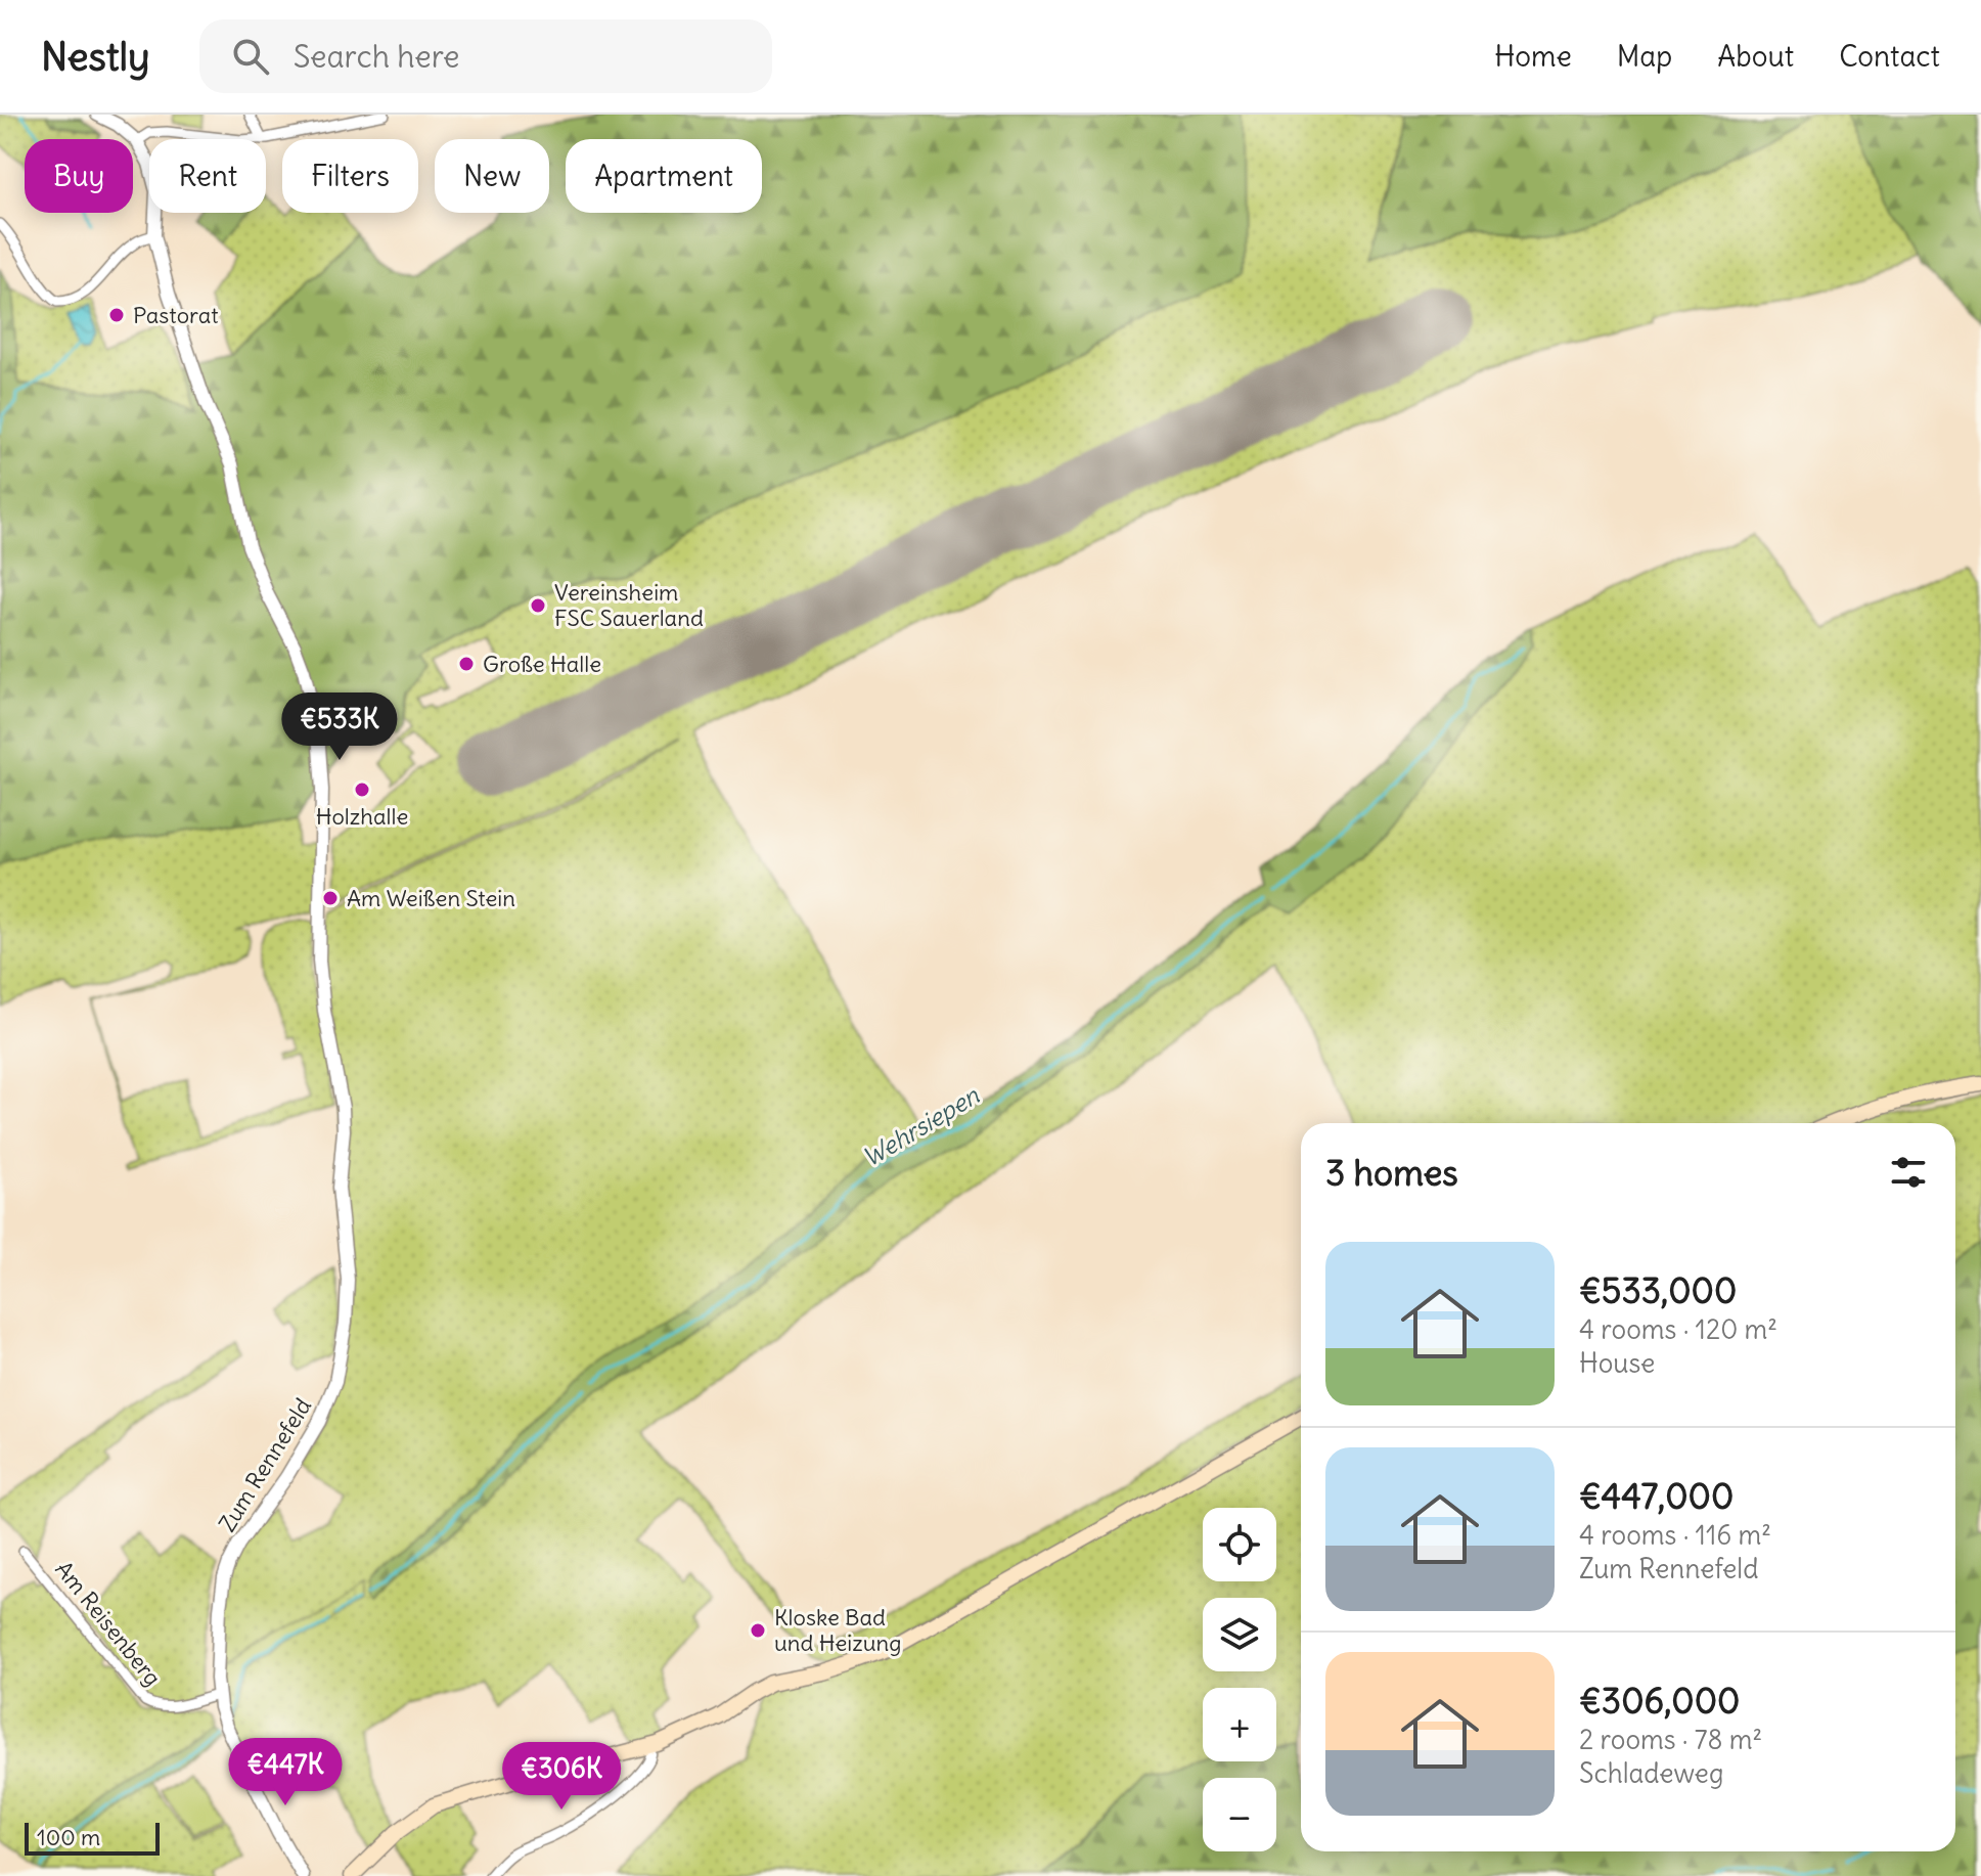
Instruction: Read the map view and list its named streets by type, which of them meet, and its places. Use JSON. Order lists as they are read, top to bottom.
{
  "streets": {
    "street": ["Zum Rennefeld", "Am Reisenberg"]
  },
  "crossings": [
    ["Zum Rennefeld", "Am Reisenberg"]
  ],
  "water": ["Wehrsiepen"],
  "places": [
    "Pastorat",
    "Vereinsheim FSC Sauerland",
    "Große Halle",
    "Holzhalle",
    "Am Weißen Stein",
    "Kloske Bad und Heizung"
  ],
  "scale_bar": "100 m",
  "page": {
    "header": "Nestly",
    "search": "Search here",
    "nav": [
      "Home",
      "Map",
      "About",
      "Contact"
    ],
    "chip": [
      "Buy",
      "Rent",
      "Filters",
      "New",
      "Apartment"
    ],
    "price": ["€533K", "€447K", "€306K"],
    "heading": "3 homes",
    "list": [
      {
        "name": "€533,000",
        "note": "4 rooms · 120 m² · House"
      },
      {
        "name": "€447,000",
        "note": "4 rooms · 116 m² · Zum Rennefeld"
      },
      {
        "name": "€306,000",
        "note": "2 rooms · 78 m² · Schladeweg"
      }
    ],
    "map_buttons": ["+", "−"],
    "scale": "100 m"
  }
}
